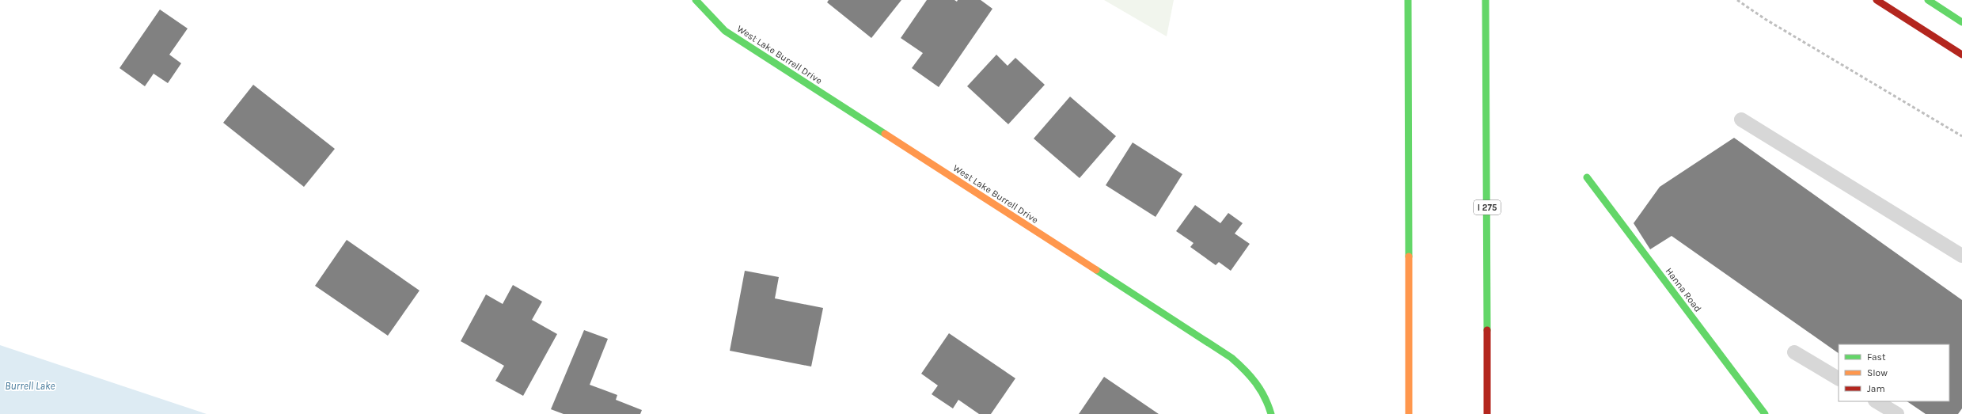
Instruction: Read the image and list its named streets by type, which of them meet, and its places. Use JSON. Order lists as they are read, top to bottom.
{
  "streets": {
    "main road": ["West Lake Burrell Drive", "I 275", "Hanna Road"]
  },
  "water": ["Burrell Lake"],
  "legend": ["Fast", "Slow", "Jam"]
}
